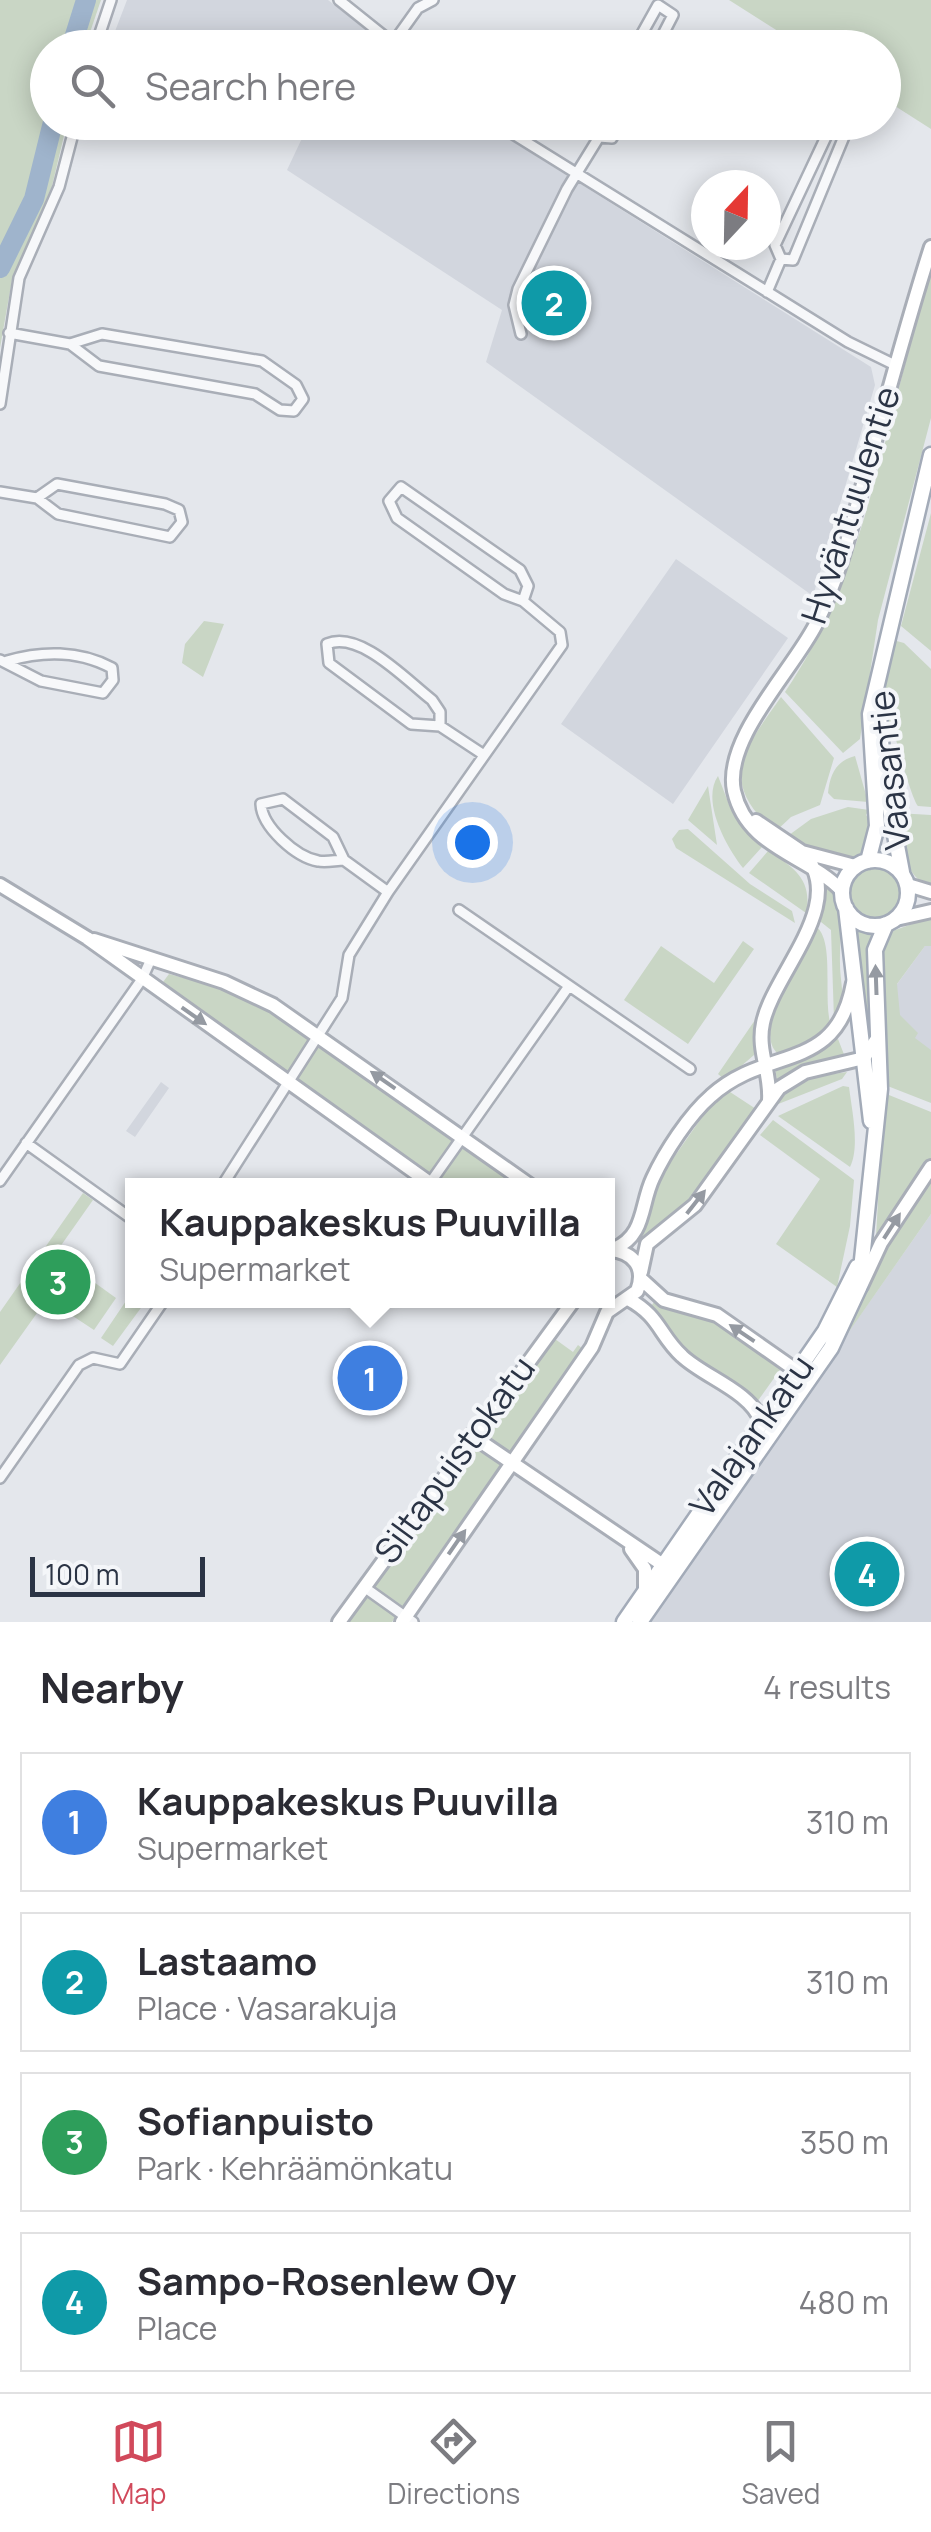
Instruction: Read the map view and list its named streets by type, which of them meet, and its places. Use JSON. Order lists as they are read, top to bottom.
{
  "streets": {
    "main road": ["Vaasantie", "Valajankatu"],
    "street": ["Hyväntuulentie", "Siltapuistokatu"]
  },
  "crossings": [
    ["Hyväntuulentie", "Vaasantie"],
    ["Hyväntuulentie", "Valajankatu"],
    ["Vaasantie", "Valajankatu"]
  ],
  "scale_bar": "100 m",
  "north": "top",
  "page": {
    "search": "Search here",
    "pins": [
      "2",
      "3",
      "1",
      "4"
    ],
    "popup": ["Kauppakeskus Puuvilla", "Supermarket"],
    "scale": "100 m",
    "heading": ["Nearby", "4 results"],
    "list": [
      {
        "mark": "1",
        "name": "Kauppakeskus Puuvilla",
        "note": "Supermarket",
        "value": "310 m"
      },
      {
        "mark": "2",
        "name": "Lastaamo",
        "note": "Place · Vasarakuja",
        "value": "310 m"
      },
      {
        "mark": "3",
        "name": "Sofianpuisto",
        "note": "Park · Kehräämönkatu",
        "value": "350 m"
      },
      {
        "mark": "4",
        "name": "Sampo-Rosenlew Oy",
        "note": "Place",
        "value": "480 m"
      }
    ],
    "nav": ["Map", "Directions", "Saved"]
  }
}
